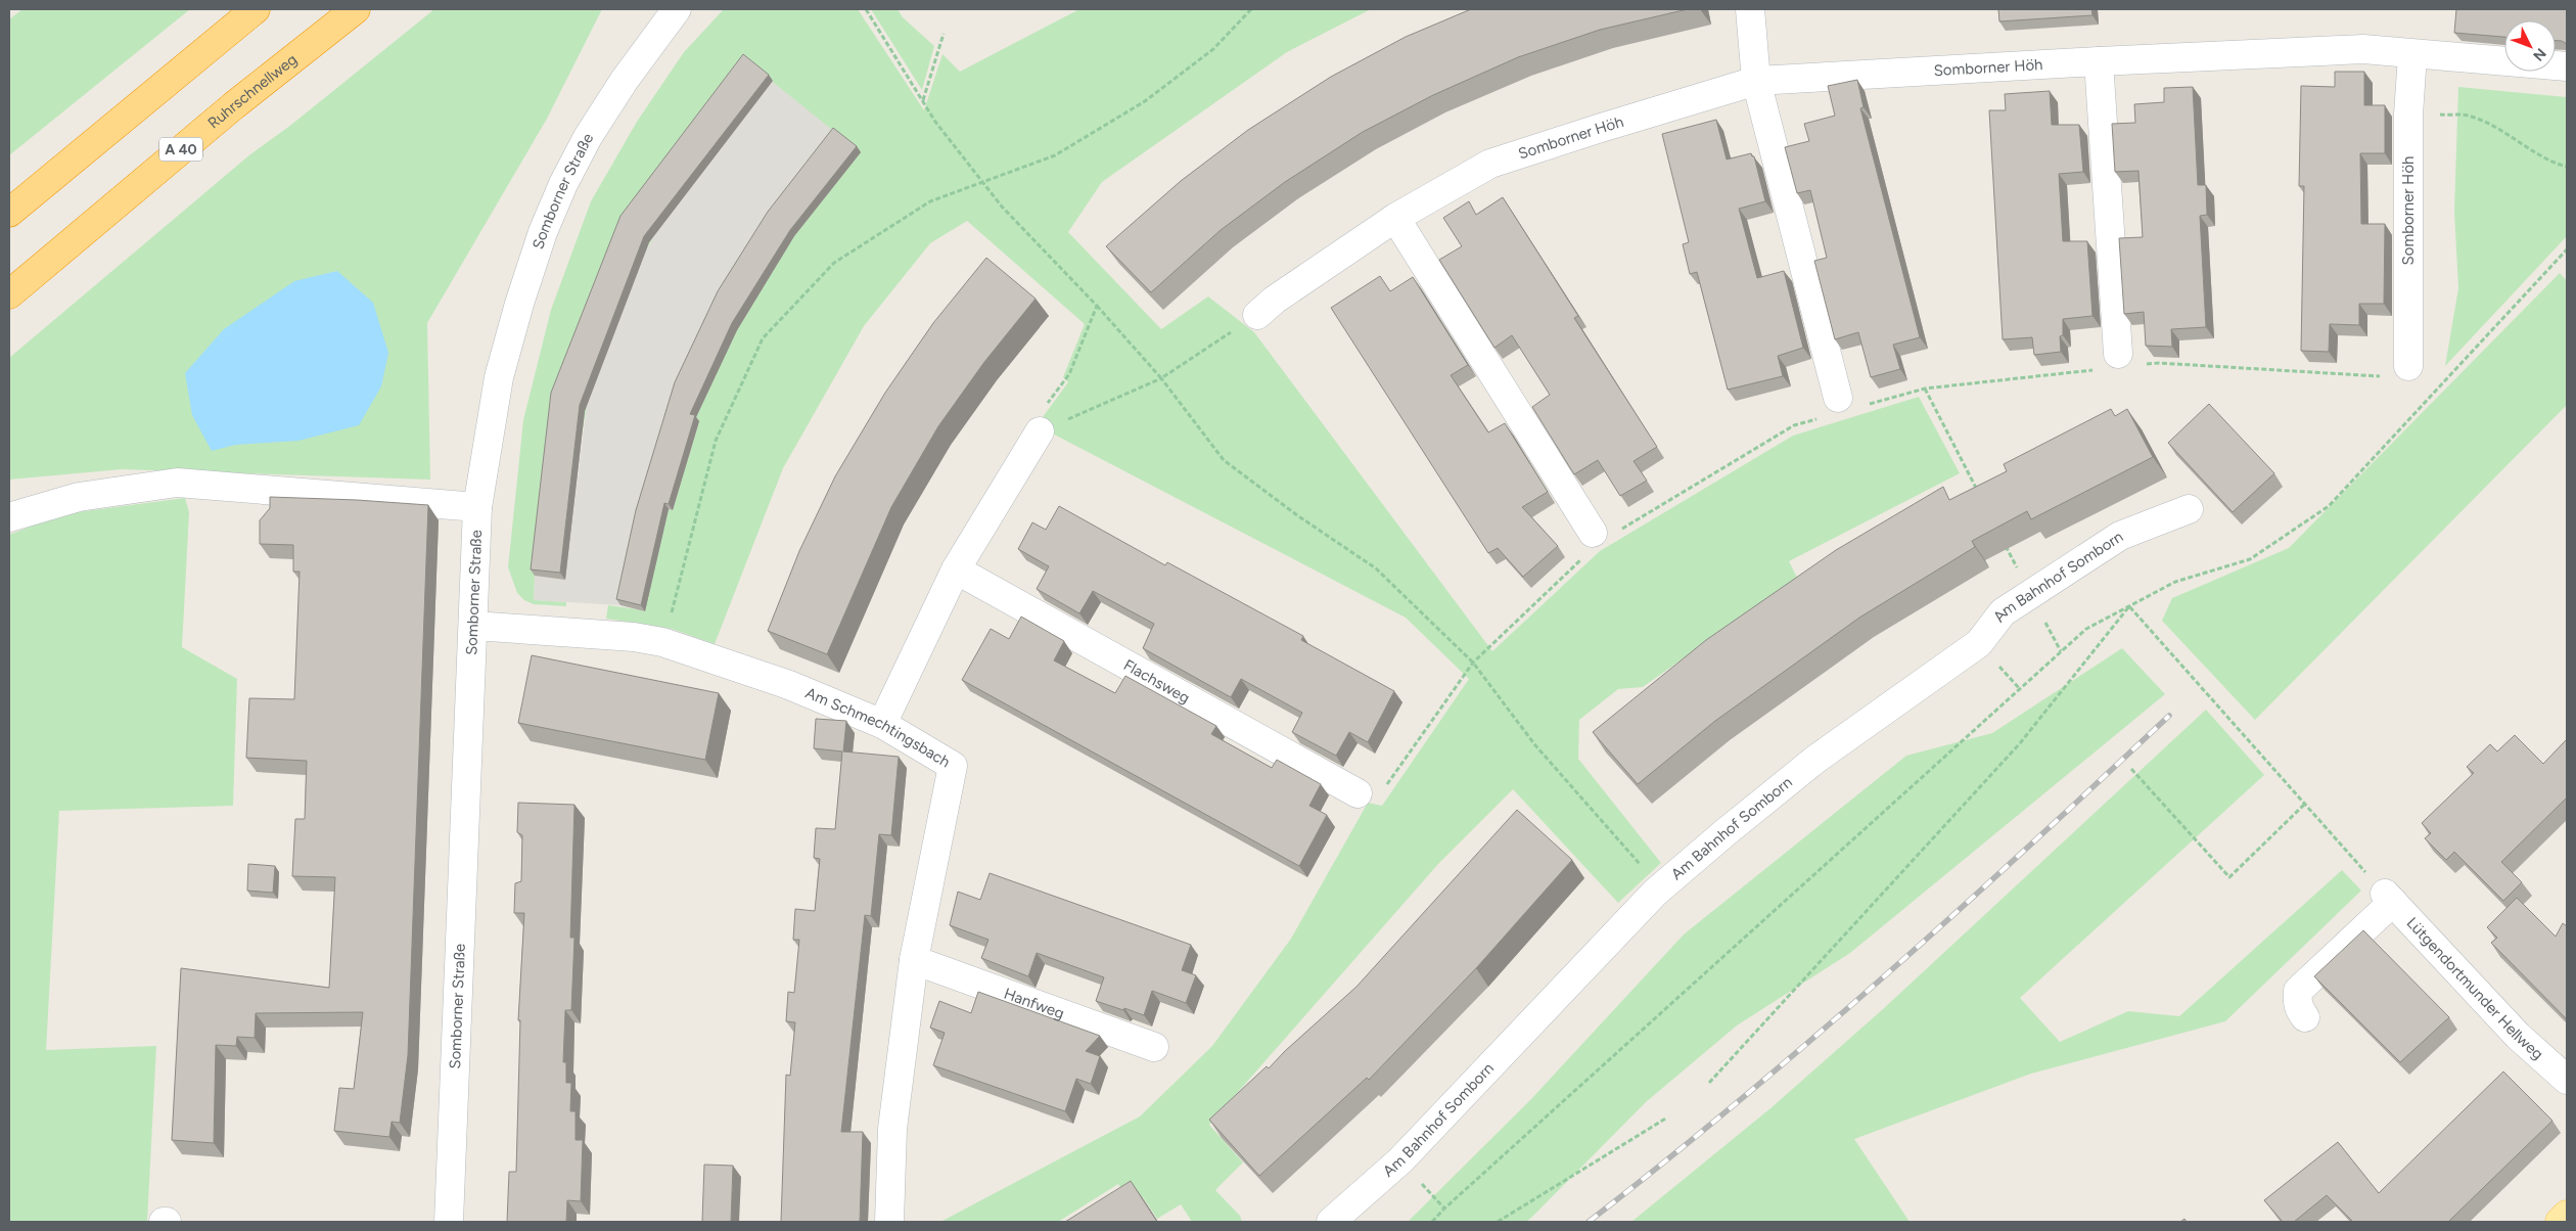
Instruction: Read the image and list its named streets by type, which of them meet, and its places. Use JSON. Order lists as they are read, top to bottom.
{
  "streets": {
    "highway": ["Ruhrschnellweg", "A 40"],
    "street": [
      "Somborner Höh",
      "Somborner Straße",
      "Am Bahnhof Somborn",
      "Flachsweg",
      "Am Schmechtingsbach",
      "Lütgendortmunder Hellweg",
      "Hanfweg"
    ]
  },
  "crossings": [
    ["Somborner Straße", "Am Schmechtingsbach"],
    ["Am Schmechtingsbach", "Hanfweg"]
  ],
  "north": "bottom right"
}
